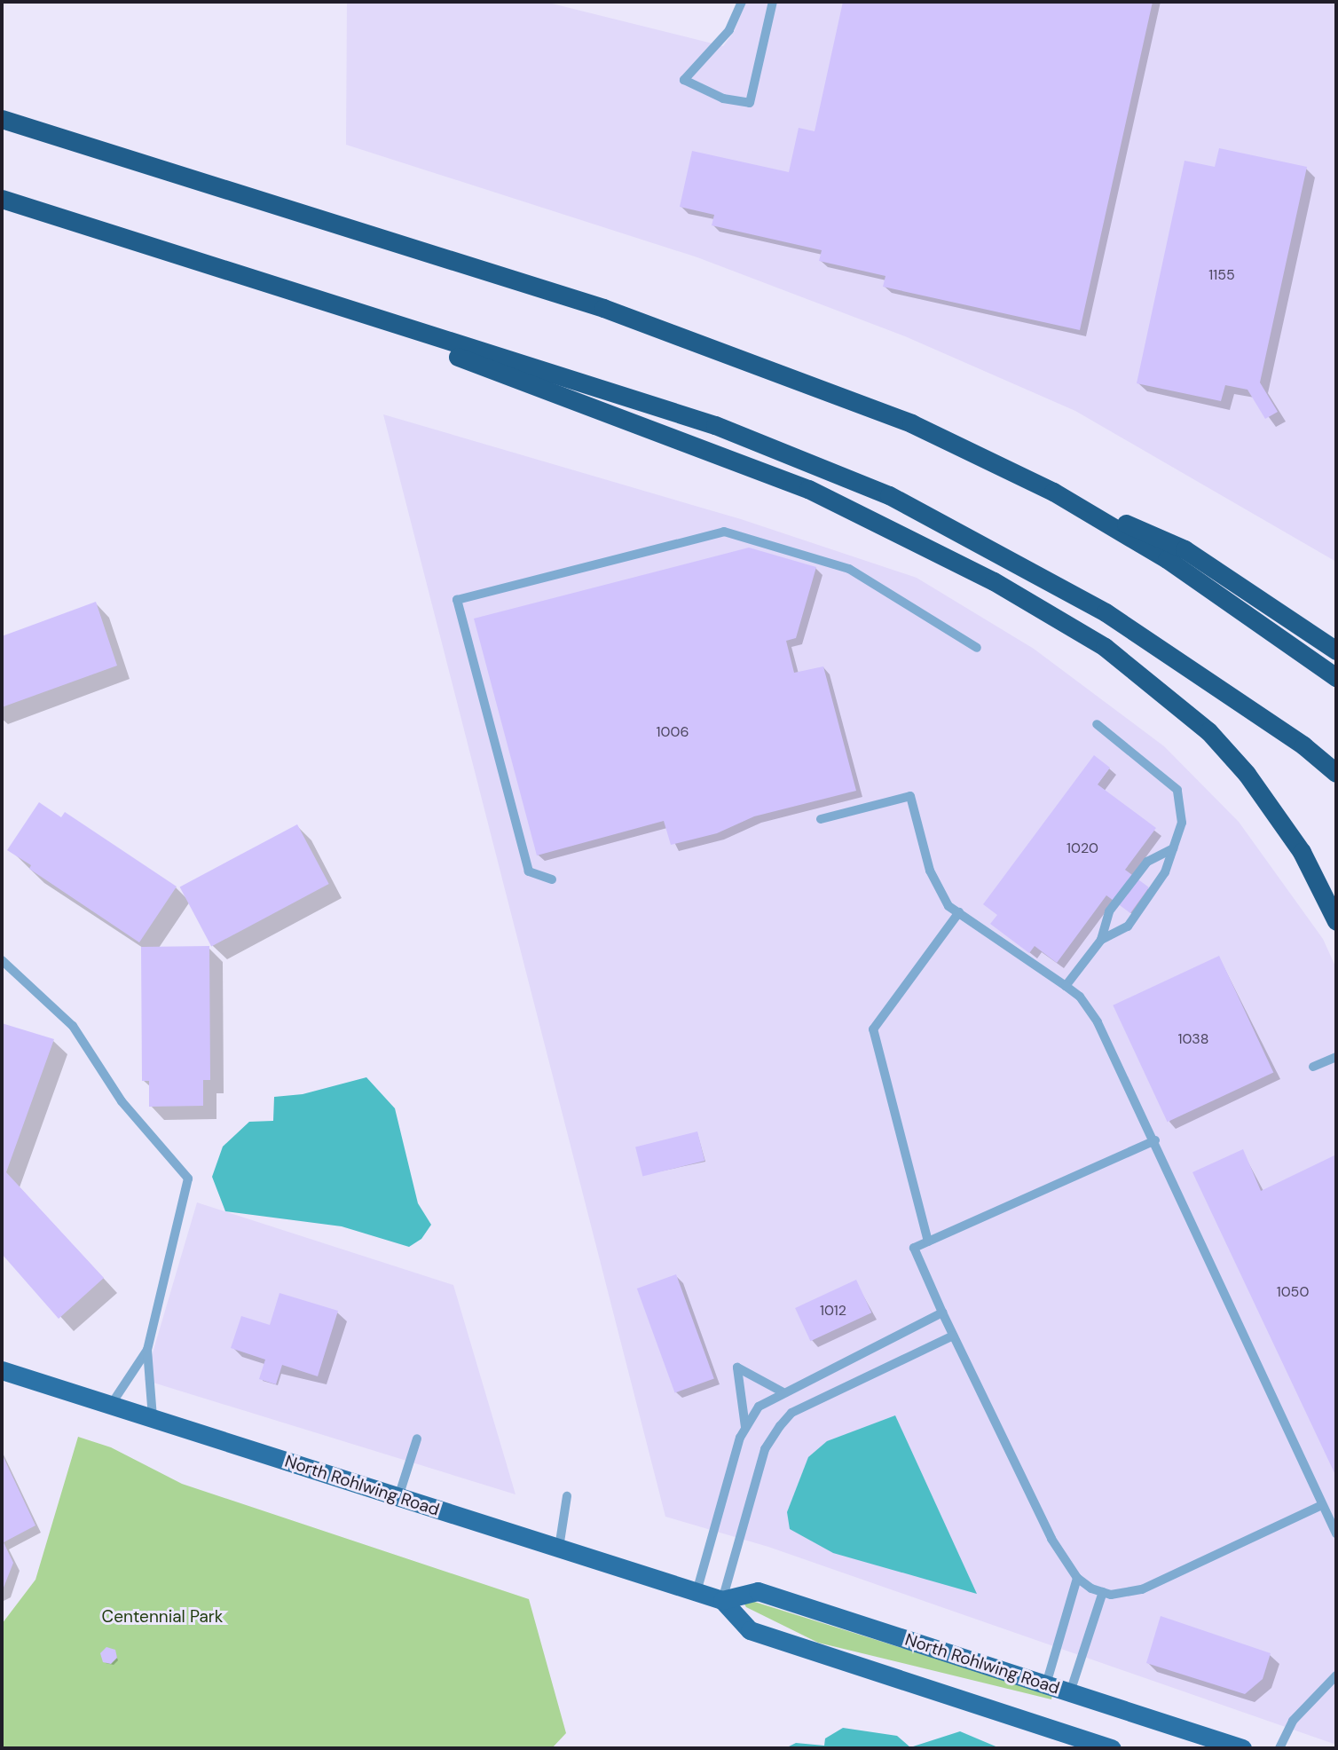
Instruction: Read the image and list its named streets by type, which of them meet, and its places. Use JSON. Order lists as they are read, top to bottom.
{
  "streets": {
    "main road": ["North Rohlwing Road"]
  },
  "parks": ["Centennial Park"],
  "house_numbers": [
    "1155",
    "1006",
    "1020",
    "1038",
    "1050",
    "1012"
  ]
}
